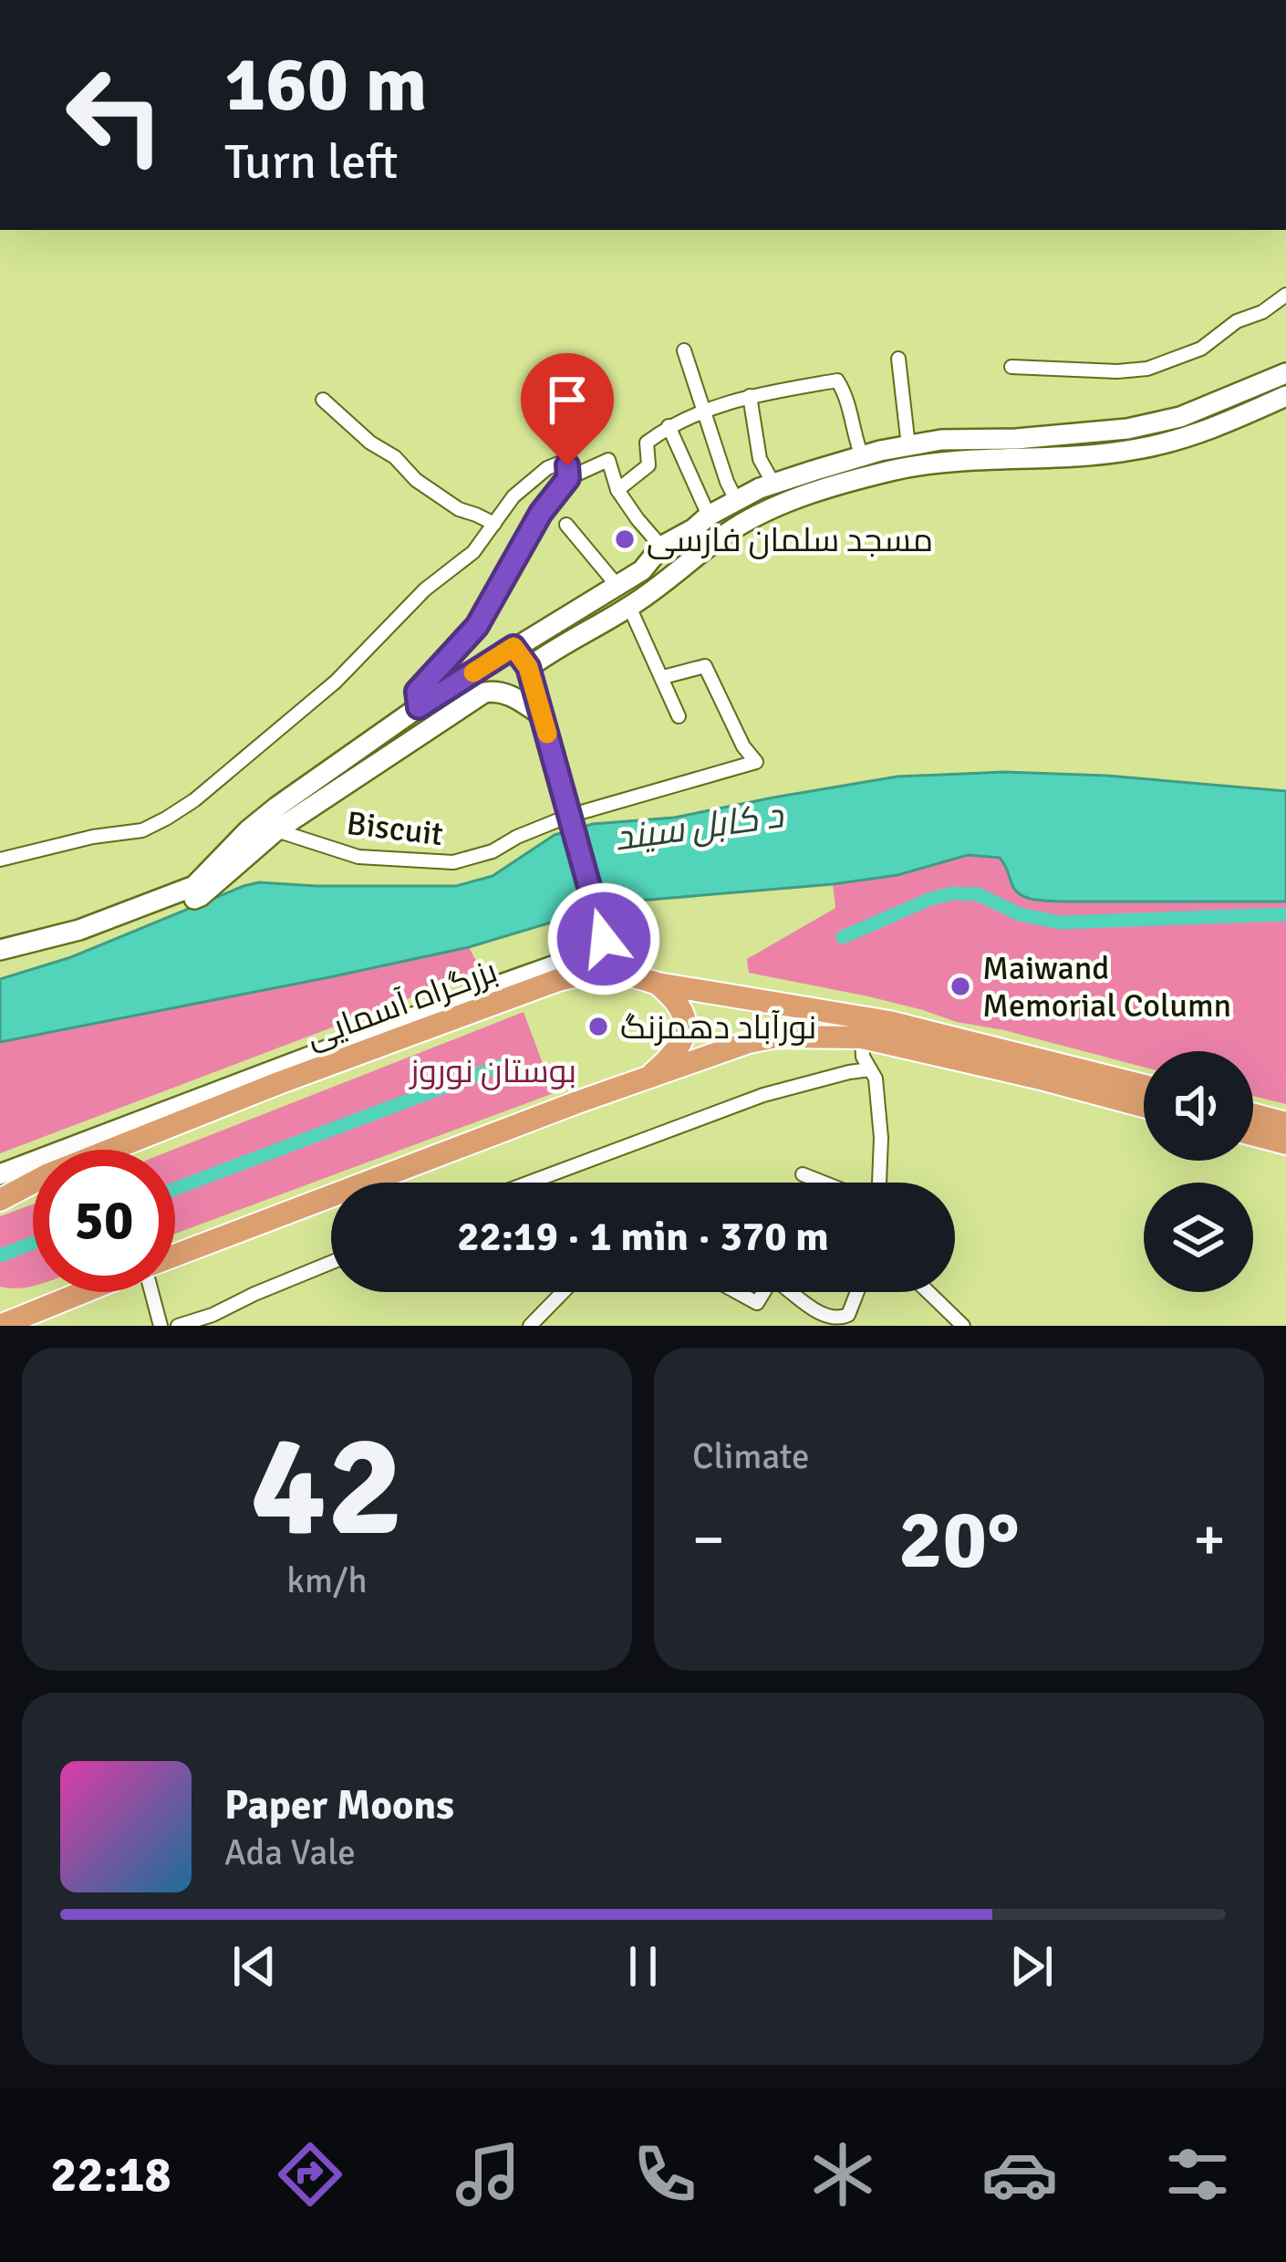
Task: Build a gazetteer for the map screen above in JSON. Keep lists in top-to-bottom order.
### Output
{
  "streets": {
    "highway": ["بزرگراه آسمایی"],
    "street": ["Biscuit"]
  },
  "water": ["د کابل سيند"],
  "parks": ["بوستان نوروز"],
  "places": ["مسجد سلمان فارسی", "Maiwand Memorial Column", "نورآباد دهمزنگ"],
  "page": {
    "turn": ["160 m", "Turn left"],
    "limit": "50",
    "trip": "22:19 · 1 min · 370 m",
    "tile": [
      ["42", "km/h"],
      "Climate"
    ],
    "heat": ["−", "20°", "+"],
    "song": ["Paper Moons", "Ada Vale"],
    "tabs": "22:18"
  }
}
